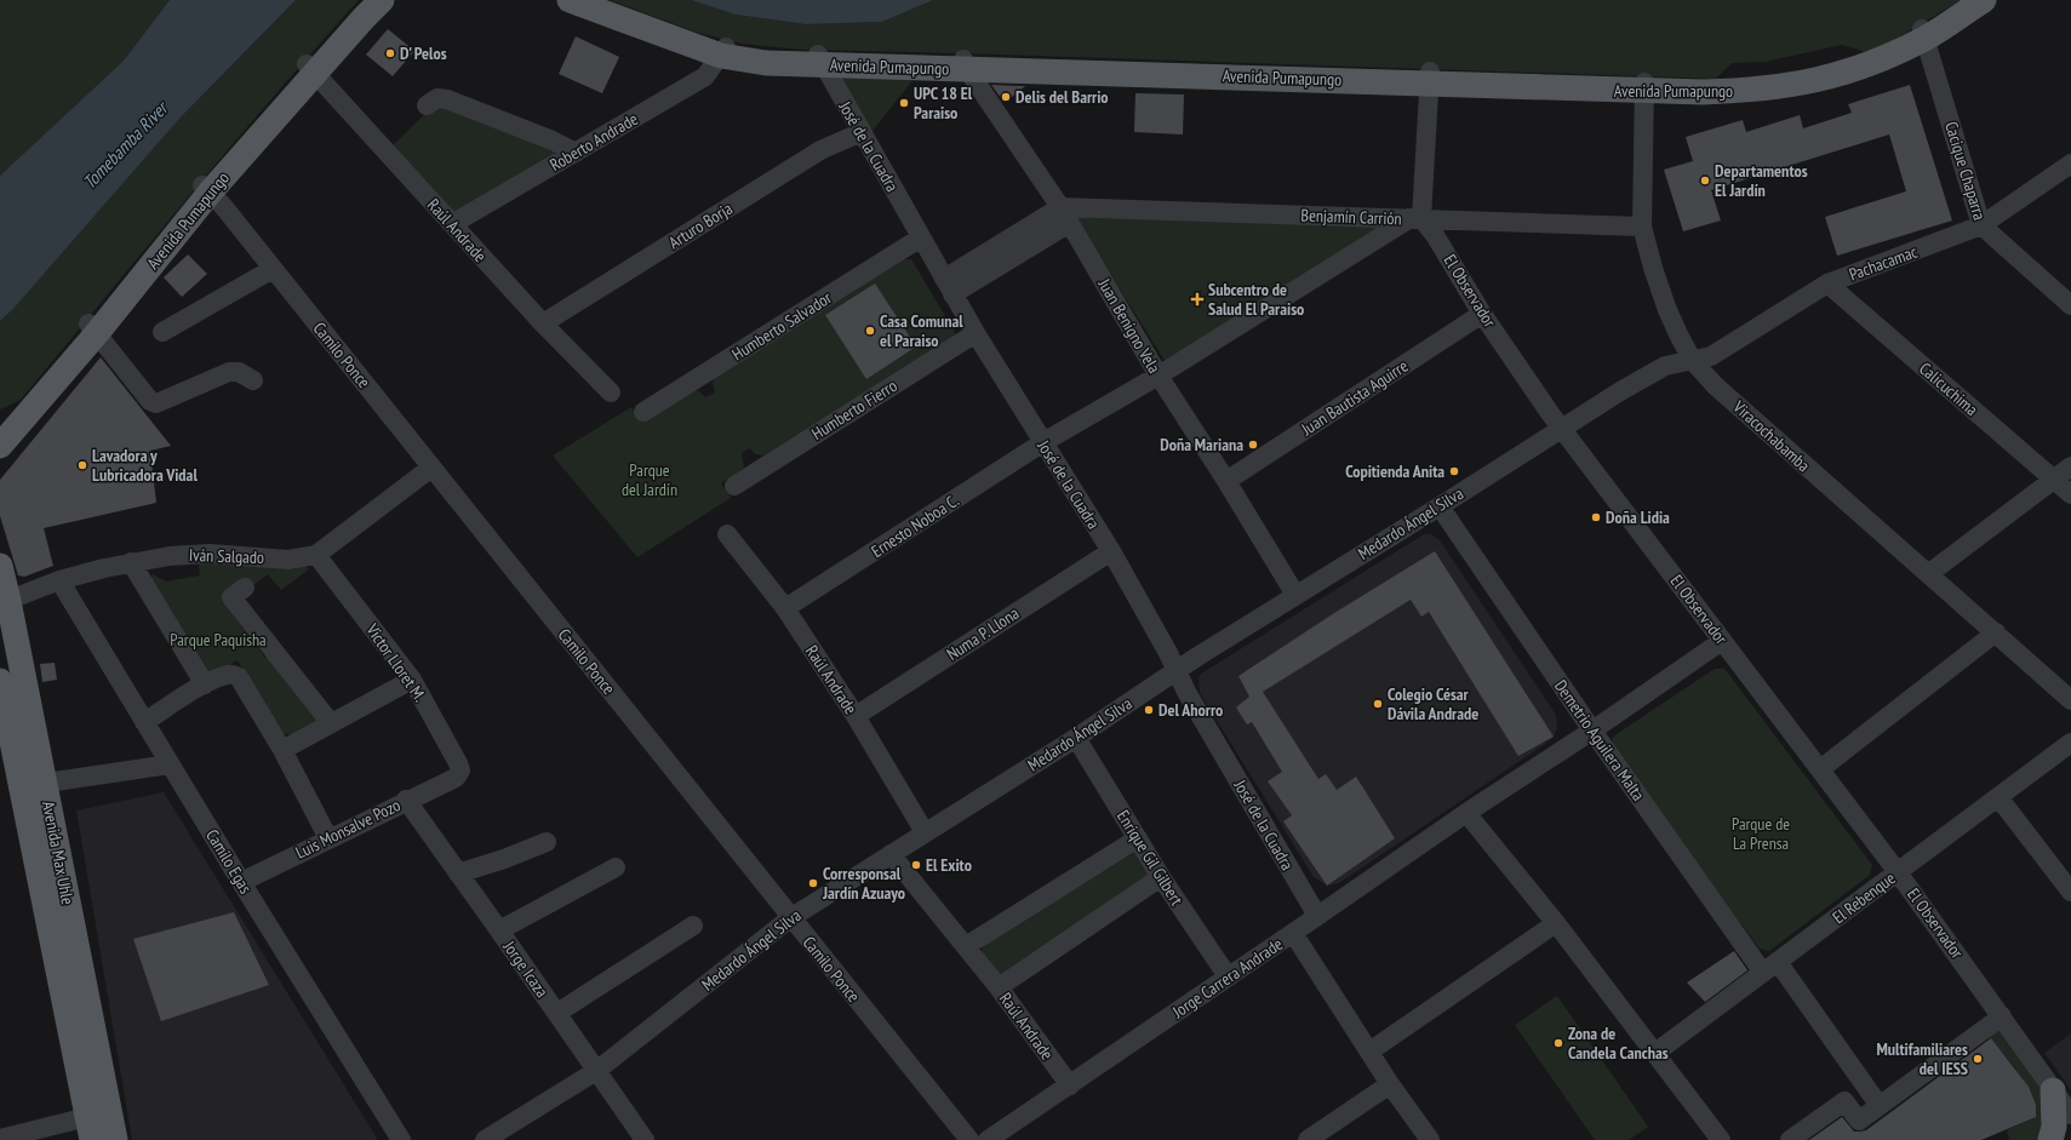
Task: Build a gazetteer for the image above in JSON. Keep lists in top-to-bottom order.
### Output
{
  "streets": {
    "main road": ["Avenida Pumapungo", "Avenida Max Uhle"],
    "street": [
      "Roberto Andrade",
      "José de la Cuadra",
      "Cacique Chaparra",
      "Benjamín Carrión",
      "Arturo Borja",
      "Raúl Andrade",
      "Pachacamac",
      "El Observador",
      "Humberto Salvador",
      "Juan Benigno Vela",
      "Camilo Ponce",
      "Calicuchima",
      "Juan Bautista Aguirre",
      "Humberto Fierro",
      "Viracochabamba",
      "Medardo Ángel Silva",
      "Ernesto Noboa C.",
      "Iván Salgado",
      "Numa P. Llona",
      "Victor Lloret M.",
      "Demetrio Aguilera Malta",
      "Luis Monsalve Pozo",
      "Enrique Gil Gilbert",
      "Camilo Egas",
      "El Rebenque",
      "Jorge Icaza",
      "Jorge Carrera Andrade"
    ]
  },
  "crossings": [
    ["Avenida Pumapungo", "Roberto Andrade"],
    ["Avenida Pumapungo", "José de la Cuadra"],
    ["Avenida Pumapungo", "Cacique Chaparra"],
    ["Avenida Pumapungo", "Raúl Andrade"],
    ["Avenida Pumapungo", "Juan Benigno Vela"],
    ["Avenida Pumapungo", "Camilo Ponce"],
    ["Avenida Pumapungo", "Viracochabamba"],
    ["Roberto Andrade", "Raúl Andrade"],
    ["José de la Cuadra", "Arturo Borja"],
    ["José de la Cuadra", "Humberto Salvador"],
    ["José de la Cuadra", "Humberto Fierro"],
    ["José de la Cuadra", "Medardo Ángel Silva"],
    ["José de la Cuadra", "Ernesto Noboa C."],
    ["José de la Cuadra", "Numa P. Llona"],
    ["José de la Cuadra", "Jorge Carrera Andrade"],
    ["Cacique Chaparra", "Pachacamac"],
    ["Benjamín Carrión", "El Observador"],
    ["Benjamín Carrión", "Juan Benigno Vela"],
    ["Benjamín Carrión", "Viracochabamba"],
    ["Benjamín Carrión", "Ernesto Noboa C."],
    ["Arturo Borja", "Raúl Andrade"],
    ["Raúl Andrade", "Medardo Ángel Silva"],
    ["Raúl Andrade", "Ernesto Noboa C."],
    ["Raúl Andrade", "Numa P. Llona"],
    ["Raúl Andrade", "Jorge Carrera Andrade"],
    ["Pachacamac", "Calicuchima"],
    ["Pachacamac", "Viracochabamba"],
    ["Pachacamac", "Medardo Ángel Silva"],
    ["El Observador", "Juan Bautista Aguirre"],
    ["El Observador", "Medardo Ángel Silva"],
    ["El Observador", "Ernesto Noboa C."],
    ["El Observador", "El Rebenque"],
    ["El Observador", "Jorge Carrera Andrade"],
    ["Juan Benigno Vela", "Juan Bautista Aguirre"],
    ["Juan Benigno Vela", "Medardo Ángel Silva"],
    ["Juan Benigno Vela", "Ernesto Noboa C."],
    ["Camilo Ponce", "Medardo Ángel Silva"],
    ["Camilo Ponce", "Iván Salgado"],
    ["Viracochabamba", "Medardo Ángel Silva"],
    ["Medardo Ángel Silva", "Demetrio Aguilera Malta"],
    ["Medardo Ángel Silva", "Enrique Gil Gilbert"],
    ["Medardo Ángel Silva", "Jorge Icaza"],
    ["Iván Salgado", "Victor Lloret M."],
    ["Iván Salgado", "Avenida Max Uhle"],
    ["Iván Salgado", "Camilo Egas"],
    ["Victor Lloret M.", "Luis Monsalve Pozo"],
    ["Demetrio Aguilera Malta", "El Rebenque"],
    ["Demetrio Aguilera Malta", "Jorge Carrera Andrade"],
    ["Luis Monsalve Pozo", "Camilo Egas"],
    ["Luis Monsalve Pozo", "Jorge Icaza"],
    ["Enrique Gil Gilbert", "Jorge Carrera Andrade"]
  ],
  "water": ["Tomebamba River"],
  "parks": ["Parque del Jardín", "Parque Paquisha", "Parque de La Prensa"],
  "places": {
    "other": [
      "D' Pelos",
      "Delis del Barrio",
      "UPC 18 El Paraiso",
      "Departamentos El Jardín",
      "Casa Comunal el Paraiso",
      "Doña Mariana",
      "Lavadora y Lubricadora Vidal",
      "Copitienda Anita",
      "Doña Lidia",
      "Colegio César Dávila Andrade",
      "Del Ahorro",
      "El Exito",
      "Corresponsal Jardín Azuayo",
      "Zona de Candela Canchas",
      "Multifamiliares del IESS"
    ],
    "health": ["Subcentro de Salud El Paraiso"]
  }
}
